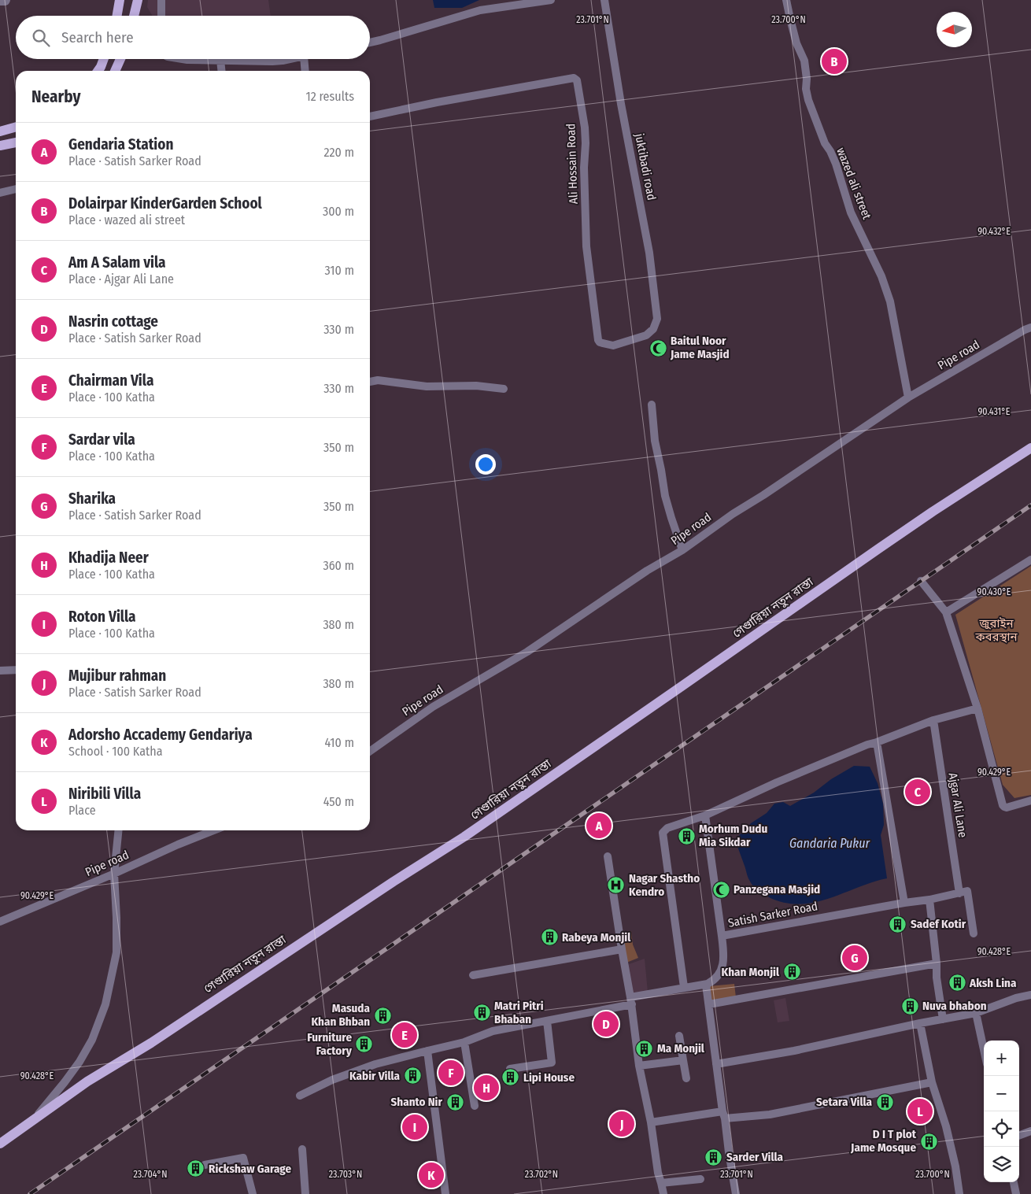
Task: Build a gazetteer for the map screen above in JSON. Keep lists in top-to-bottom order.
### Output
{
  "streets": {
    "main road": ["গেণ্ডারিয়া নতুন রাস্তা"],
    "street": [
      "Ali Hossain Road",
      "juktibadi road",
      "wazed ali street",
      "Pipe road",
      "Ajgar Ali Lane",
      "Satish Sarker Road"
    ]
  },
  "crossings": [
    ["Ali Hossain Road", "juktibadi road"],
    ["wazed ali street", "Pipe road"],
    ["Ajgar Ali Lane", "Satish Sarker Road"]
  ],
  "water": ["Gandaria Pukur"],
  "parks": ["জুরাইন কবরস্থান"],
  "places": {
    "mosque": ["Baitul Noor Jame Masjid", "Panzegana Masjid"],
    "building": [
      "Morhum Dudu Mia Sikdar",
      "Sadef Kotir",
      "Rabeya Monjil",
      "Khan Monjil",
      "Aksh Lina",
      "Nuva bhabon",
      "Matri Pitri Bhaban",
      "Masuda Khan Bhban",
      "Furniture Factory",
      "Ma Monjil",
      "Kabir Villa",
      "Lipi House",
      "Shanto Nir",
      "Setara Villa",
      "D I T plot Jame Mosque",
      "Sarder Villa",
      "Rickshaw Garage"
    ],
    "hospital": ["Nagar Shastho Kendro"]
  },
  "north": "left",
  "page": {
    "search": "Search here",
    "pins": [
      "B",
      "C",
      "A",
      "G",
      "D",
      "E",
      "F",
      "H",
      "L",
      "J",
      "I",
      "K"
    ],
    "heading": ["Nearby", "12 results"],
    "list": [
      {
        "mark": "A",
        "name": "Gendaria Station",
        "note": "Place · Satish Sarker Road",
        "value": "220 m"
      },
      {
        "mark": "B",
        "name": "Dolairpar KinderGarden School",
        "note": "Place · wazed ali street",
        "value": "300 m"
      },
      {
        "mark": "C",
        "name": "Am A Salam vila",
        "note": "Place · Ajgar Ali Lane",
        "value": "310 m"
      },
      {
        "mark": "D",
        "name": "Nasrin cottage",
        "note": "Place · Satish Sarker Road",
        "value": "330 m"
      },
      {
        "mark": "E",
        "name": "Chairman Vila",
        "note": "Place · 100 Katha",
        "value": "330 m"
      },
      {
        "mark": "F",
        "name": "Sardar vila",
        "note": "Place · 100 Katha",
        "value": "350 m"
      },
      {
        "mark": "G",
        "name": "Sharika",
        "note": "Place · Satish Sarker Road",
        "value": "350 m"
      },
      {
        "mark": "H",
        "name": "Khadija Neer",
        "note": "Place · 100 Katha",
        "value": "360 m"
      },
      {
        "mark": "I",
        "name": "Roton Villa",
        "note": "Place · 100 Katha",
        "value": "380 m"
      },
      {
        "mark": "J",
        "name": "Mujibur rahman",
        "note": "Place · Satish Sarker Road",
        "value": "380 m"
      },
      {
        "mark": "K",
        "name": "Adorsho Accademy Gendariya",
        "note": "School · 100 Katha",
        "value": "410 m"
      },
      {
        "mark": "L",
        "name": "Niribili Villa",
        "note": "Place",
        "value": "450 m"
      }
    ],
    "map_buttons": ["+", "−"]
  },
  "coordinates": [
    "23.701°N",
    "23.700°N",
    "90.432°E",
    "90.431°E",
    "90.430°E",
    "90.429°E",
    "90.428°E",
    "23.704°N",
    "23.703°N",
    "23.702°N"
  ]
}
